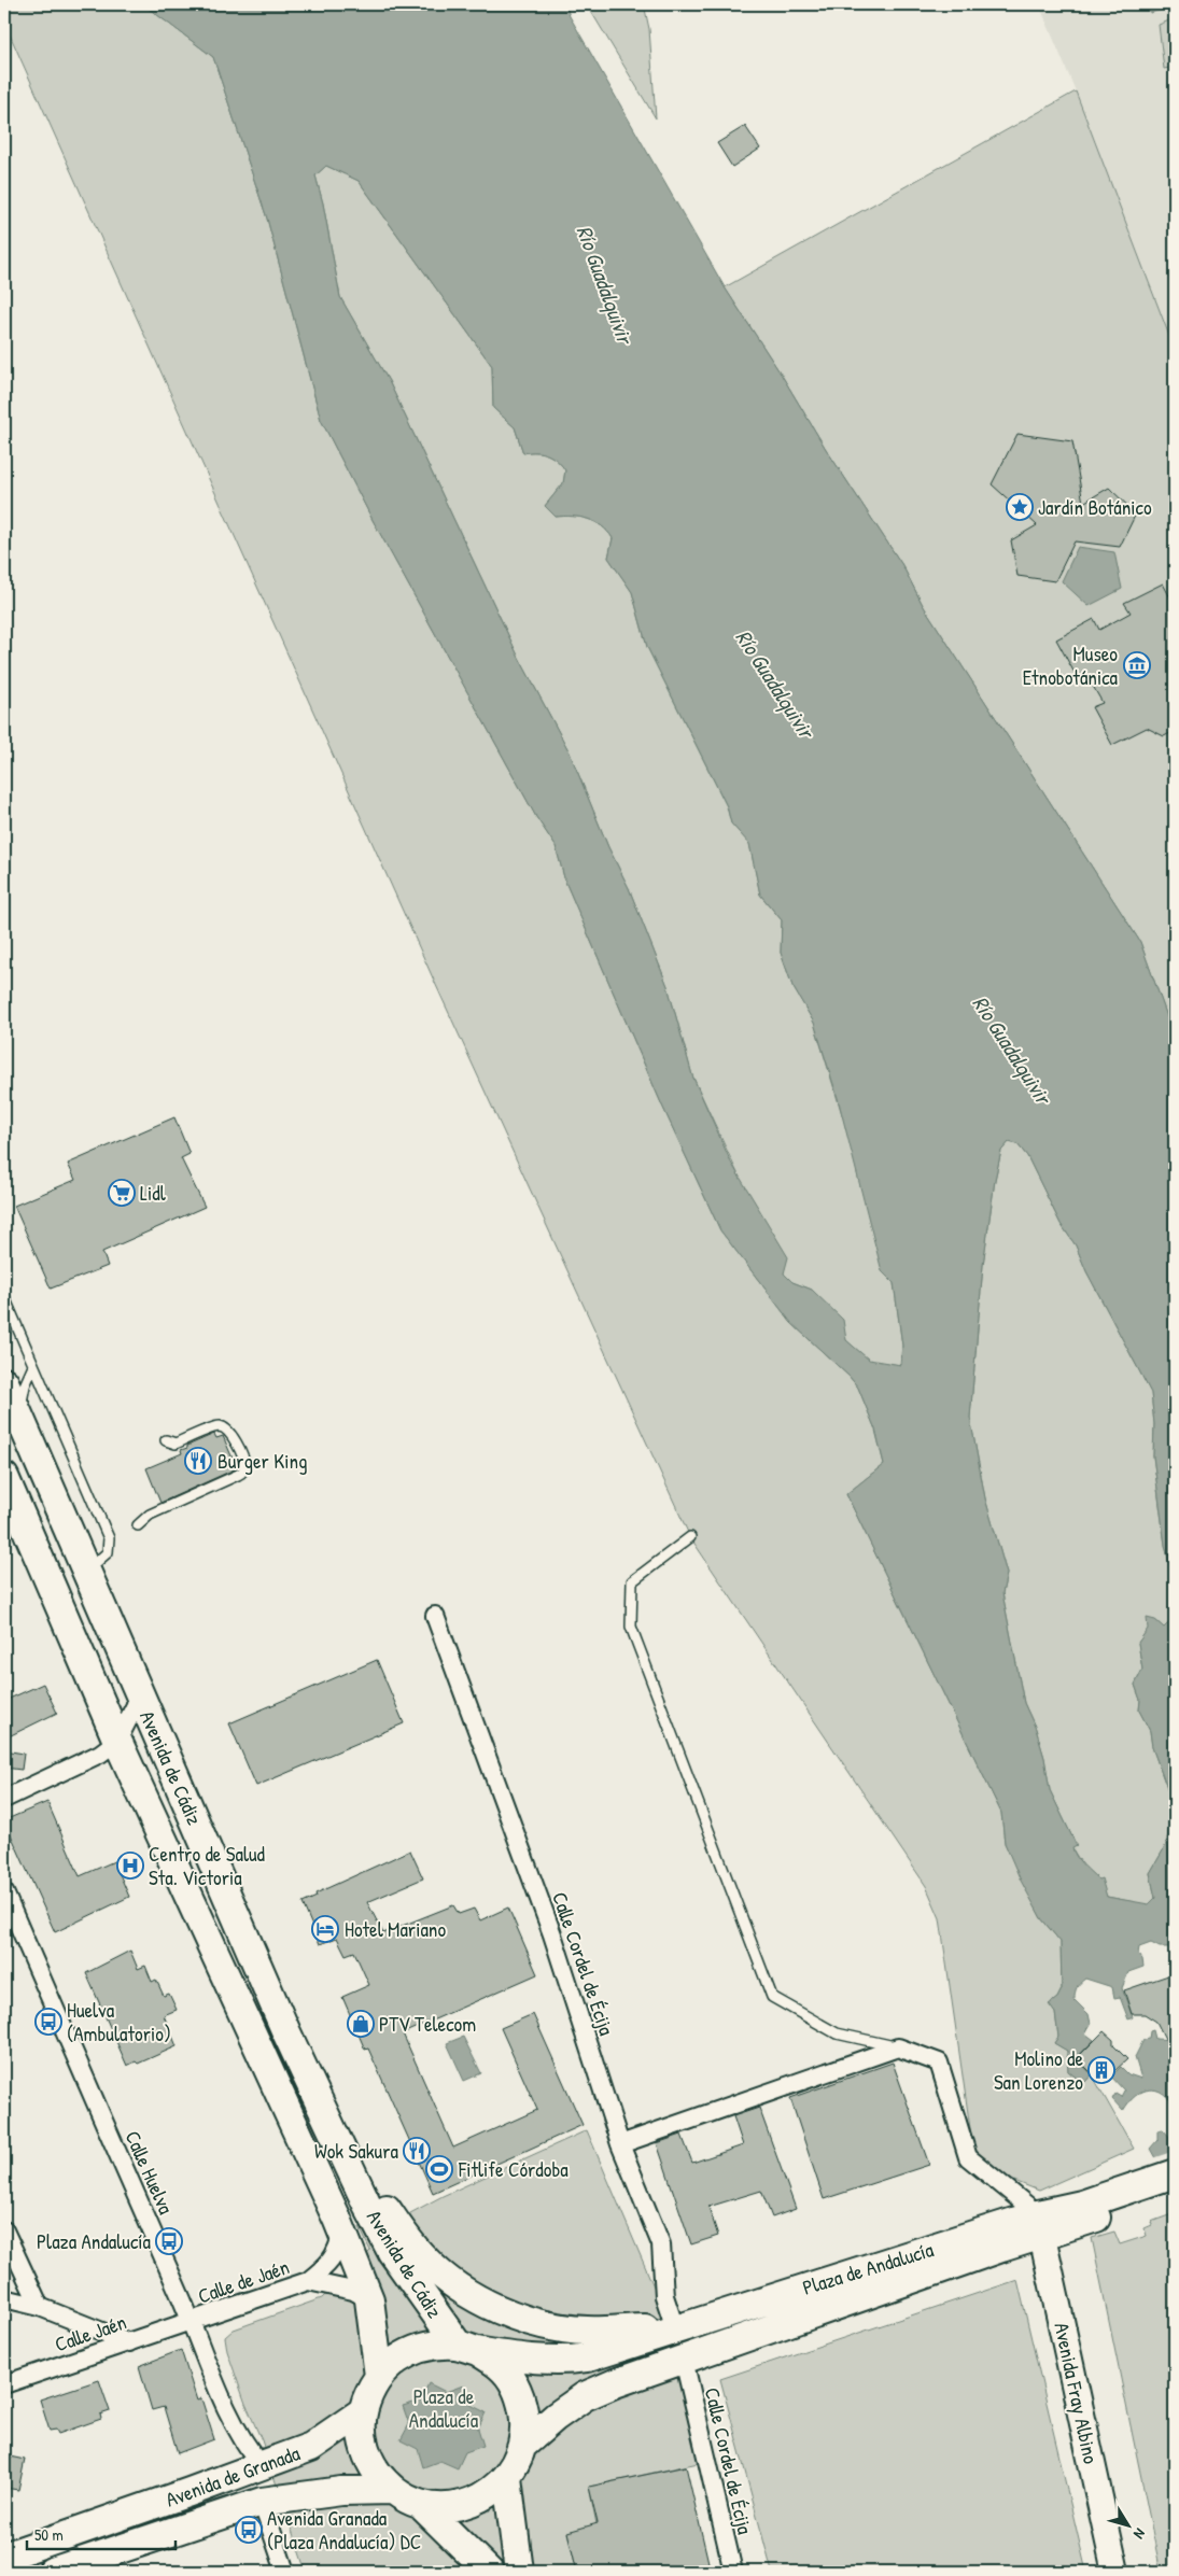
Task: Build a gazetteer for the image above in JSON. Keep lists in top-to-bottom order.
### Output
{
  "streets": {
    "main road": [
      "Avenida de Cádiz",
      "Plaza de Andalucía",
      "Avenida Fray Albino",
      "Avenida de Granada"
    ],
    "street": [
      "Calle Cordel de Écija",
      "Calle Huelva",
      "Calle de Jaén",
      "Calle Jaén"
    ]
  },
  "crossings": [
    ["Avenida de Cádiz", "Calle Huelva"],
    ["Avenida de Cádiz", "Plaza de Andalucía"],
    ["Avenida de Cádiz", "Calle de Jaén"],
    ["Avenida de Cádiz", "Calle Jaén"],
    ["Avenida de Cádiz", "Avenida de Granada"],
    ["Calle Cordel de Écija", "Plaza de Andalucía"],
    ["Calle Huelva", "Plaza de Andalucía"],
    ["Calle Huelva", "Calle de Jaén"],
    ["Calle Huelva", "Calle Jaén"],
    ["Calle Huelva", "Avenida de Granada"],
    ["Plaza de Andalucía", "Calle de Jaén"],
    ["Plaza de Andalucía", "Calle Jaén"],
    ["Plaza de Andalucía", "Avenida Fray Albino"],
    ["Plaza de Andalucía", "Avenida de Granada"],
    ["Calle de Jaén", "Calle Jaén"],
    ["Calle de Jaén", "Avenida de Granada"],
    ["Calle Jaén", "Avenida de Granada"]
  ],
  "water": ["Río Guadalquivir"],
  "parks": ["Plaza de Andalucía"],
  "places": {
    "place": ["Jardín Botánico"],
    "museum": ["Museo Etnobotánica"],
    "supermarket": ["Lidl"],
    "restaurant": ["Burger King", "Wok Sakura"],
    "hospital": ["Centro de Salud Sta. Victoria"],
    "hotel": ["Hotel Mariano"],
    "bus stop": ["Huelva (Ambulatorio)", "Plaza Andalucía", "Avenida Granada (Plaza Andalucía) DC"],
    "shop": ["PTV Telecom"],
    "building": ["Molino de San Lorenzo"],
    "sports": ["Fitlife Córdoba"]
  },
  "scale_bar": "50 m",
  "north": "bottom right"
}
